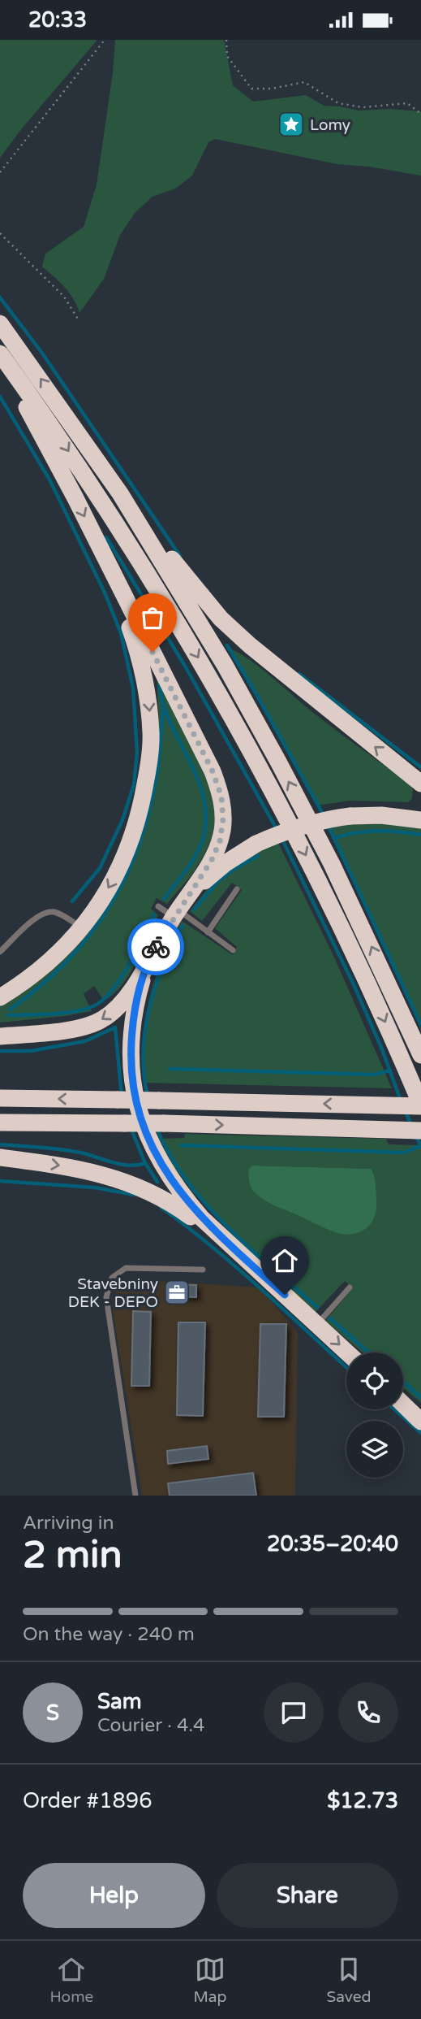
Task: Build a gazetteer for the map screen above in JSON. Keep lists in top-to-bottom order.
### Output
{
  "places": {
    "place": ["Lomy"],
    "office": ["Stavebniny DEK - DEPO"]
  },
  "page": {
    "status": "20:33",
    "heading": ["2 min", "Arriving in", "20:35–20:40"],
    "panel": [
      "Sam",
      "Courier · 4.4",
      "Order #1896",
      "$12.73"
    ],
    "bar": "On the way · 240 m",
    "round": "S",
    "buttons": ["Help", "Share"],
    "tabs": ["Home", "Map", "Saved"]
  }
}
